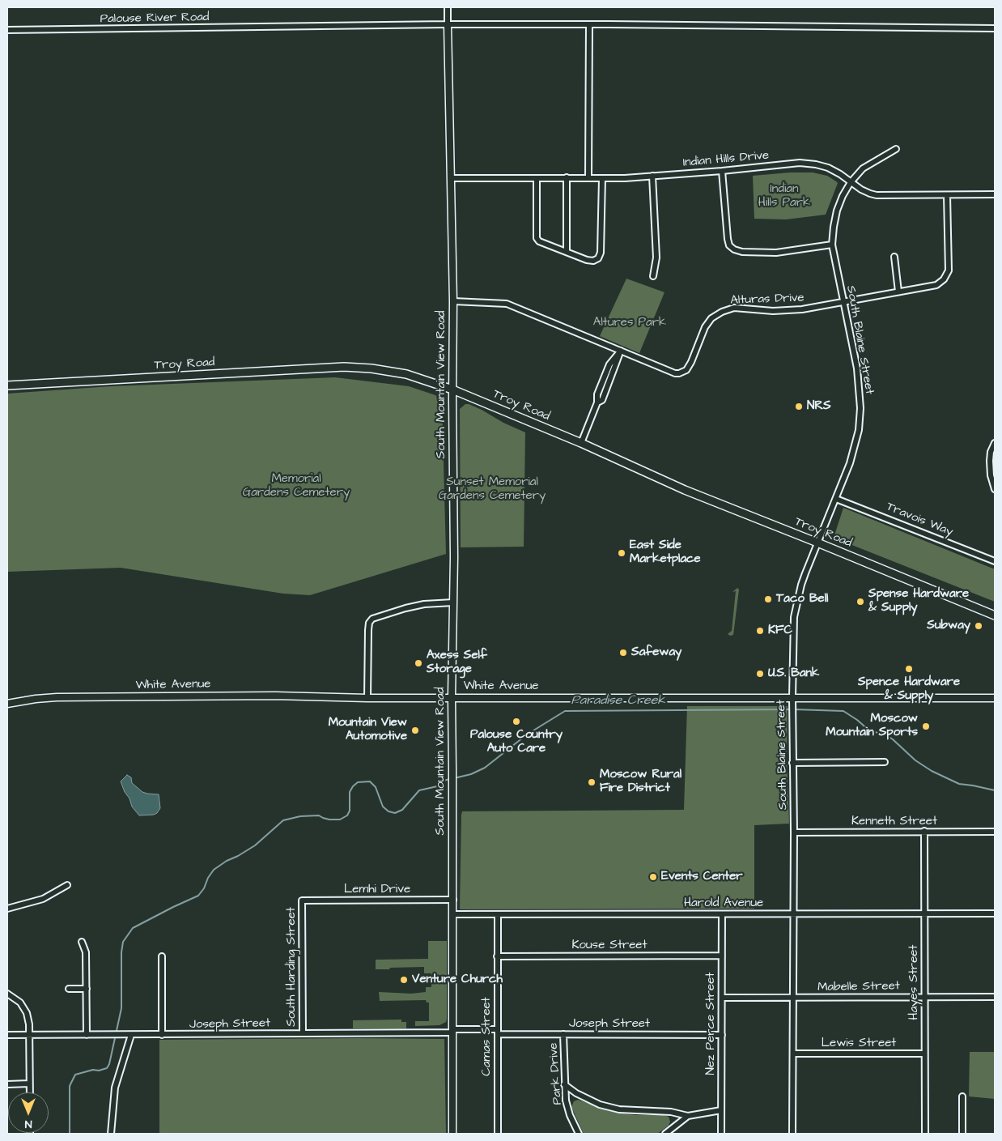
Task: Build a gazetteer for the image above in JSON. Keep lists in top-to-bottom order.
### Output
{
  "streets": {
    "main road": ["Troy Road"],
    "street": [
      "Palouse River Road",
      "Indian Hills Drive",
      "Alturas Drive",
      "South Blaine Street",
      "South Mountain View Road",
      "Travois Way",
      "White Avenue",
      "Kenneth Street",
      "Lemhi Drive",
      "Harold Avenue",
      "Kouse Street",
      "South Harding Street",
      "Hayes Street",
      "Mabelle Street",
      "Nez Perce Street",
      "Joseph Street",
      "Camas Street",
      "Lewis Street",
      "Park Drive"
    ]
  },
  "crossings": [
    ["Palouse River Road", "South Mountain View Road"],
    ["Indian Hills Drive", "Alturas Drive"],
    ["Indian Hills Drive", "South Blaine Street"],
    ["Indian Hills Drive", "South Mountain View Road"],
    ["Alturas Drive", "South Blaine Street"],
    ["Alturas Drive", "South Mountain View Road"],
    ["South Blaine Street", "Troy Road"],
    ["South Blaine Street", "Travois Way"],
    ["South Blaine Street", "White Avenue"],
    ["South Blaine Street", "Kenneth Street"],
    ["South Blaine Street", "Harold Avenue"],
    ["South Blaine Street", "Mabelle Street"],
    ["South Blaine Street", "Lewis Street"],
    ["Troy Road", "South Mountain View Road"],
    ["South Mountain View Road", "White Avenue"],
    ["South Mountain View Road", "Lemhi Drive"],
    ["South Mountain View Road", "Harold Avenue"],
    ["South Mountain View Road", "Joseph Street"],
    ["Kenneth Street", "Hayes Street"],
    ["Lemhi Drive", "South Harding Street"],
    ["Harold Avenue", "Hayes Street"],
    ["Harold Avenue", "Nez Perce Street"],
    ["Harold Avenue", "Camas Street"],
    ["Kouse Street", "Nez Perce Street"],
    ["Kouse Street", "Camas Street"],
    ["South Harding Street", "Joseph Street"],
    ["Hayes Street", "Mabelle Street"],
    ["Hayes Street", "Lewis Street"],
    ["Mabelle Street", "Nez Perce Street"],
    ["Nez Perce Street", "Joseph Street"],
    ["Joseph Street", "Camas Street"],
    ["Joseph Street", "Park Drive"]
  ],
  "water": ["Paradise Creek"],
  "parks": [
    "Indian Hills Park",
    "Altures Park",
    "Memorial Gardens Cemetery",
    "Sunset Memorial Gardens Cemetery"
  ],
  "places": [
    "NRS",
    "East Side Marketplace",
    "Taco Bell",
    "Spense Hardware & Supply",
    "Subway",
    "KFC",
    "Safeway",
    "Axess Self Storage",
    "Spence Hardware & Supply",
    "U.S. Bank",
    "Palouse Country Auto Care",
    "Moscow Mountain Sports",
    "Mountain View Automotive",
    "Moscow Rural Fire District",
    "Events Center",
    "Venture Church"
  ],
  "north": "bottom"
}
